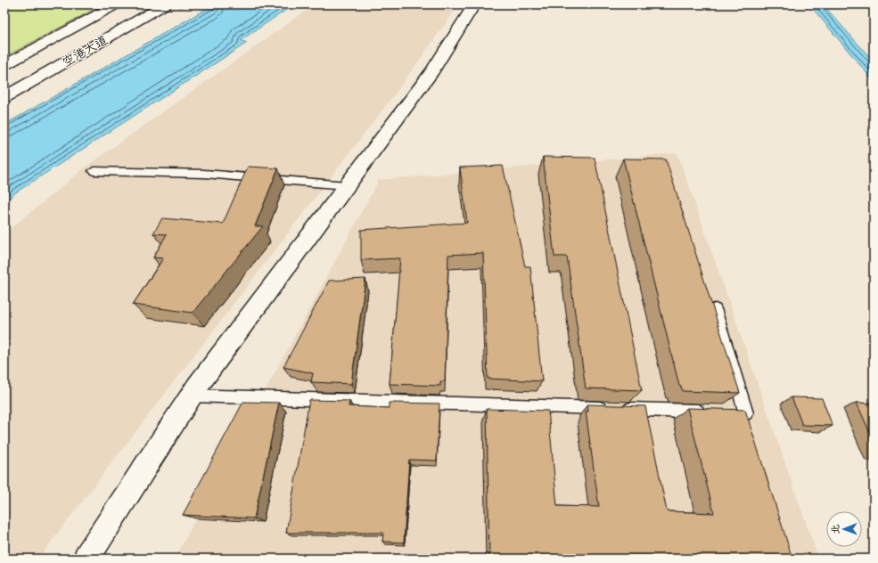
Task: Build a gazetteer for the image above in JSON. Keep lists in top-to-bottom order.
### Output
{
  "streets": {
    "main road": ["空港大道"]
  },
  "north": "left"
}
